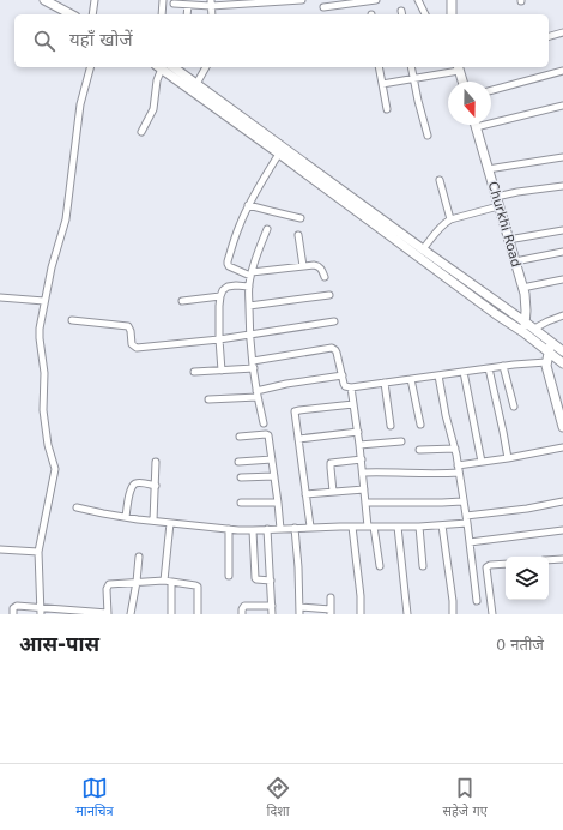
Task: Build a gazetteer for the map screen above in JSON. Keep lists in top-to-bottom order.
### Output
{
  "streets": {
    "street": ["Churkhi Road"]
  },
  "north": "bottom",
  "page": {
    "search": "यहाँ खोजें",
    "heading": ["आस-पास", "0 नतीजे"],
    "nav": ["मानचित्र", "दिशा", "सहेजे गए"]
  }
}
